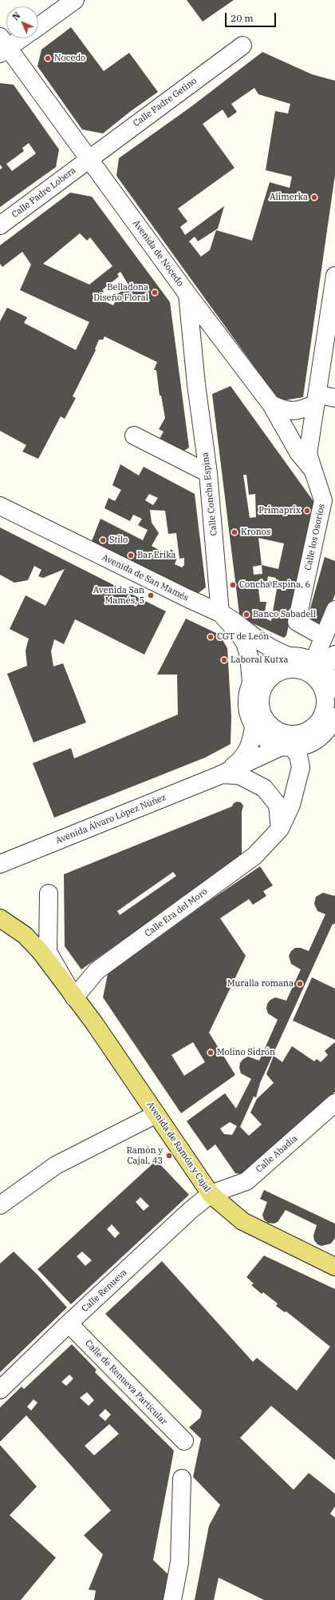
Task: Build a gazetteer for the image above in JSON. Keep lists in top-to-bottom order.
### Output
{
  "streets": {
    "main road": ["Avenida de Ramón y Cajal"],
    "street": [
      "Calle Padre Getino",
      "Calle Padre Lobera",
      "Avenida de Nocedo",
      "Calle Concha Espina",
      "Calle los Osorios",
      "Avenida de San Mamés",
      "Avenida Álvaro López Núñez",
      "Calle Era del Moro",
      "Calle Abadía",
      "Calle Renueva",
      "Calle de Renueva Particular"
    ]
  },
  "crossings": [
    ["Calle Padre Getino", "Calle Padre Lobera"],
    ["Calle Padre Getino", "Avenida de Nocedo"],
    ["Calle Padre Lobera", "Avenida de Nocedo"],
    ["Avenida de Nocedo", "Calle Concha Espina"],
    ["Avenida de Nocedo", "Calle los Osorios"],
    ["Calle Concha Espina", "Avenida de San Mamés"],
    ["Avenida Álvaro López Núñez", "Calle Era del Moro"],
    ["Calle Era del Moro", "Avenida de Ramón y Cajal"],
    ["Avenida de Ramón y Cajal", "Calle Abadía"],
    ["Avenida de Ramón y Cajal", "Calle Renueva"],
    ["Calle Abadía", "Calle Renueva"],
    ["Calle Renueva", "Calle de Renueva Particular"]
  ],
  "places": [
    "Nocedo",
    "Alimerka",
    "Belladona Diseño Floral",
    "Primaprix",
    "Kronos",
    "Stilo",
    "Bar Erika",
    "Concha Espina, 6",
    "Avenida San Mamés, 5",
    "Banco Sabadell",
    "CGT de León",
    "Laboral Kutxa",
    "Muralla romana",
    "Molino Sidrón",
    "Ramón y Cajal, 43"
  ],
  "scale_bar": "20 m",
  "north": "top left"
}
